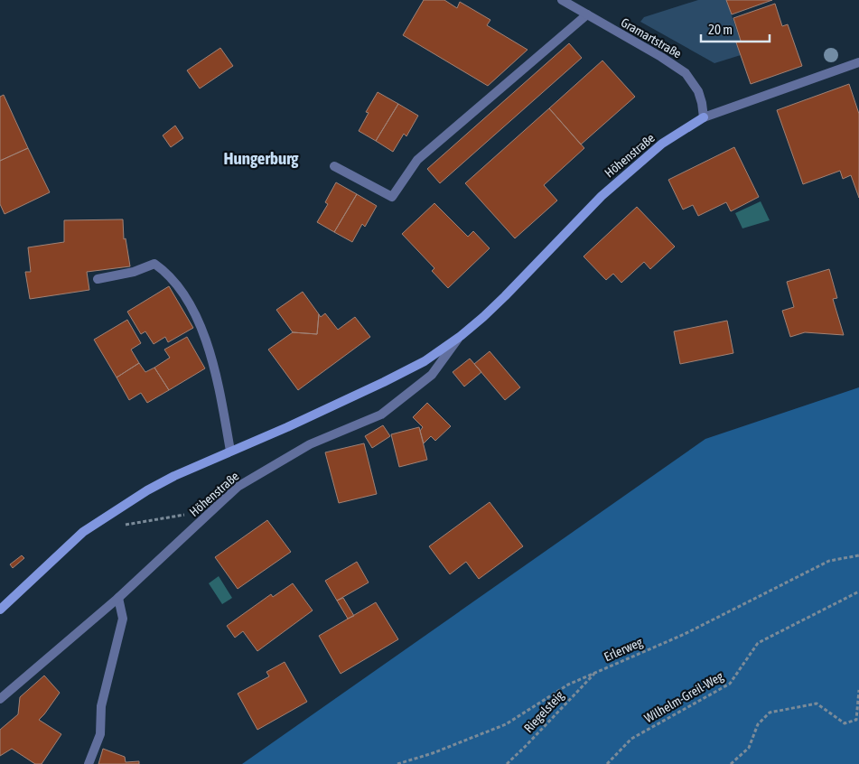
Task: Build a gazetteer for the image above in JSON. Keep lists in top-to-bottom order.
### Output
{
  "streets": {
    "street": ["Gramartstraße", "Höhenstraße"],
    "path": ["Erlerweg", "Wilhelm-Greil-Weg", "Riegelsteig"]
  },
  "crossings": [
    ["Gramartstraße", "Höhenstraße"],
    ["Erlerweg", "Riegelsteig"]
  ],
  "districts": ["Hungerburg"],
  "scale_bar": "20 m"
}
